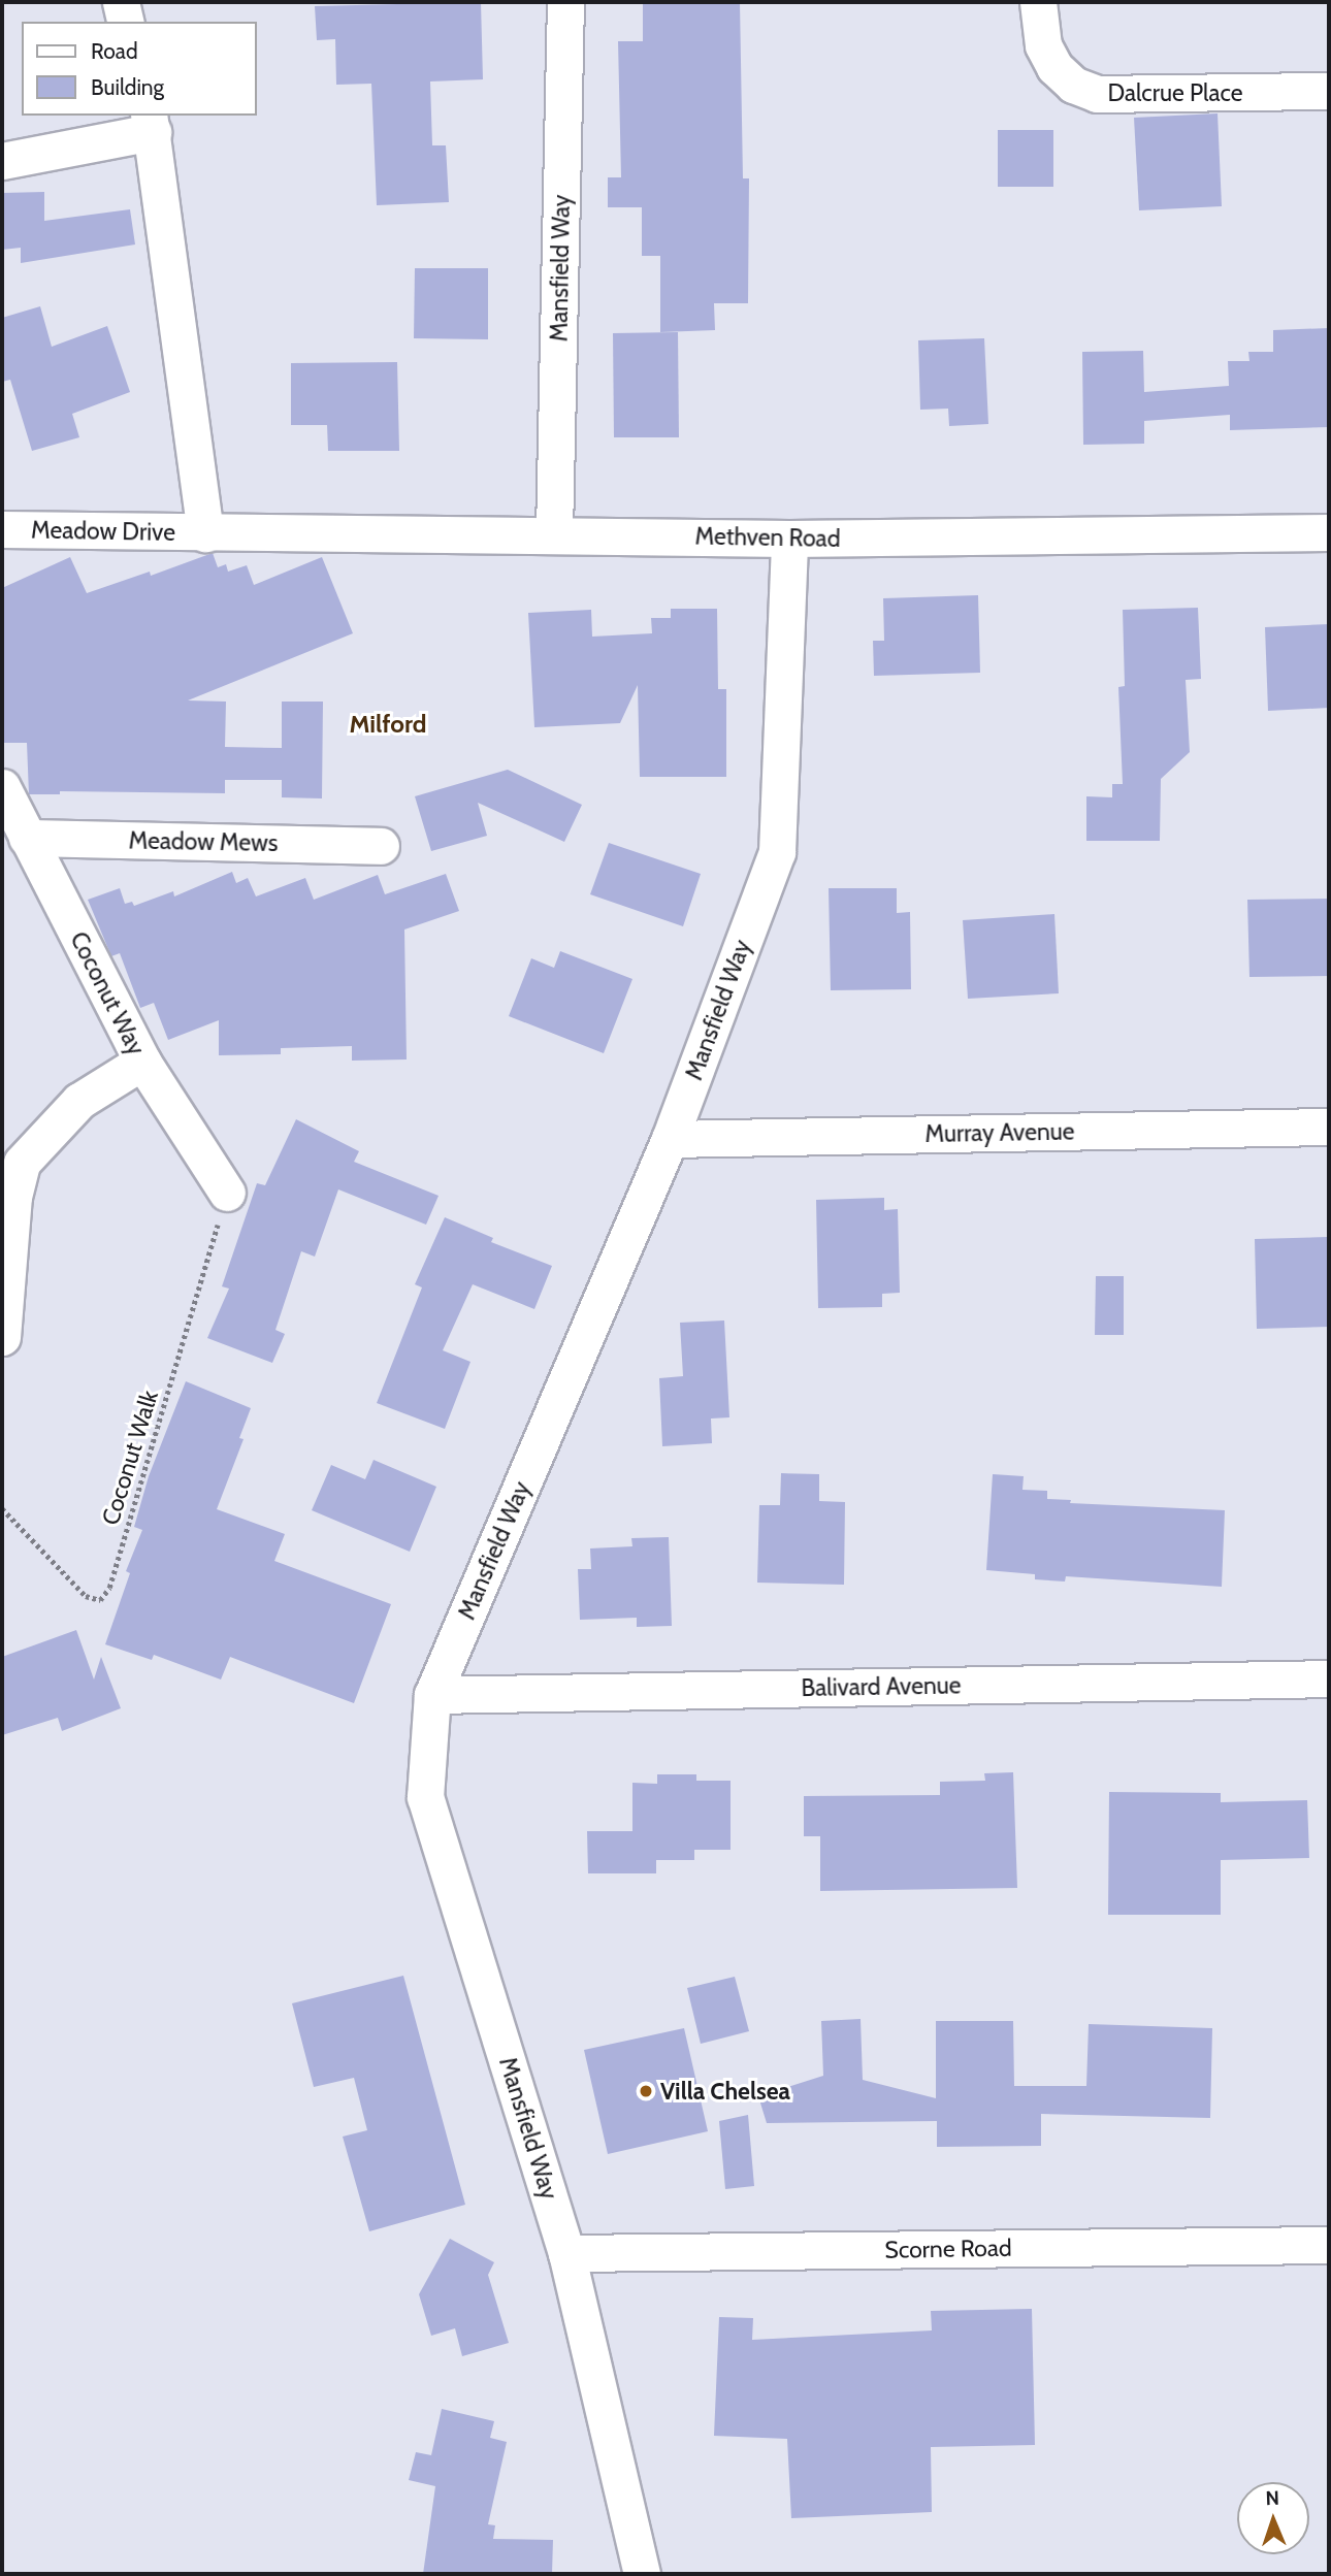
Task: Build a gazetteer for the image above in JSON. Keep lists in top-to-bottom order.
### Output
{
  "streets": {
    "street": [
      "Dalcrue Place",
      "Mansfield Way",
      "Meadow Drive",
      "Methven Road",
      "Meadow Mews",
      "Coconut Way",
      "Murray Avenue",
      "Balivard Avenue",
      "Scorne Road"
    ],
    "path": ["Coconut Walk"]
  },
  "crossings": [
    ["Mansfield Way", "Methven Road"],
    ["Mansfield Way", "Murray Avenue"],
    ["Mansfield Way", "Balivard Avenue"],
    ["Mansfield Way", "Scorne Road"],
    ["Meadow Drive", "Methven Road"],
    ["Meadow Mews", "Coconut Way"],
    ["Coconut Way", "Coconut Walk"]
  ],
  "districts": ["Milford"],
  "places": ["Villa Chelsea"],
  "legend": ["Road", "Building"],
  "north": "top"
}
